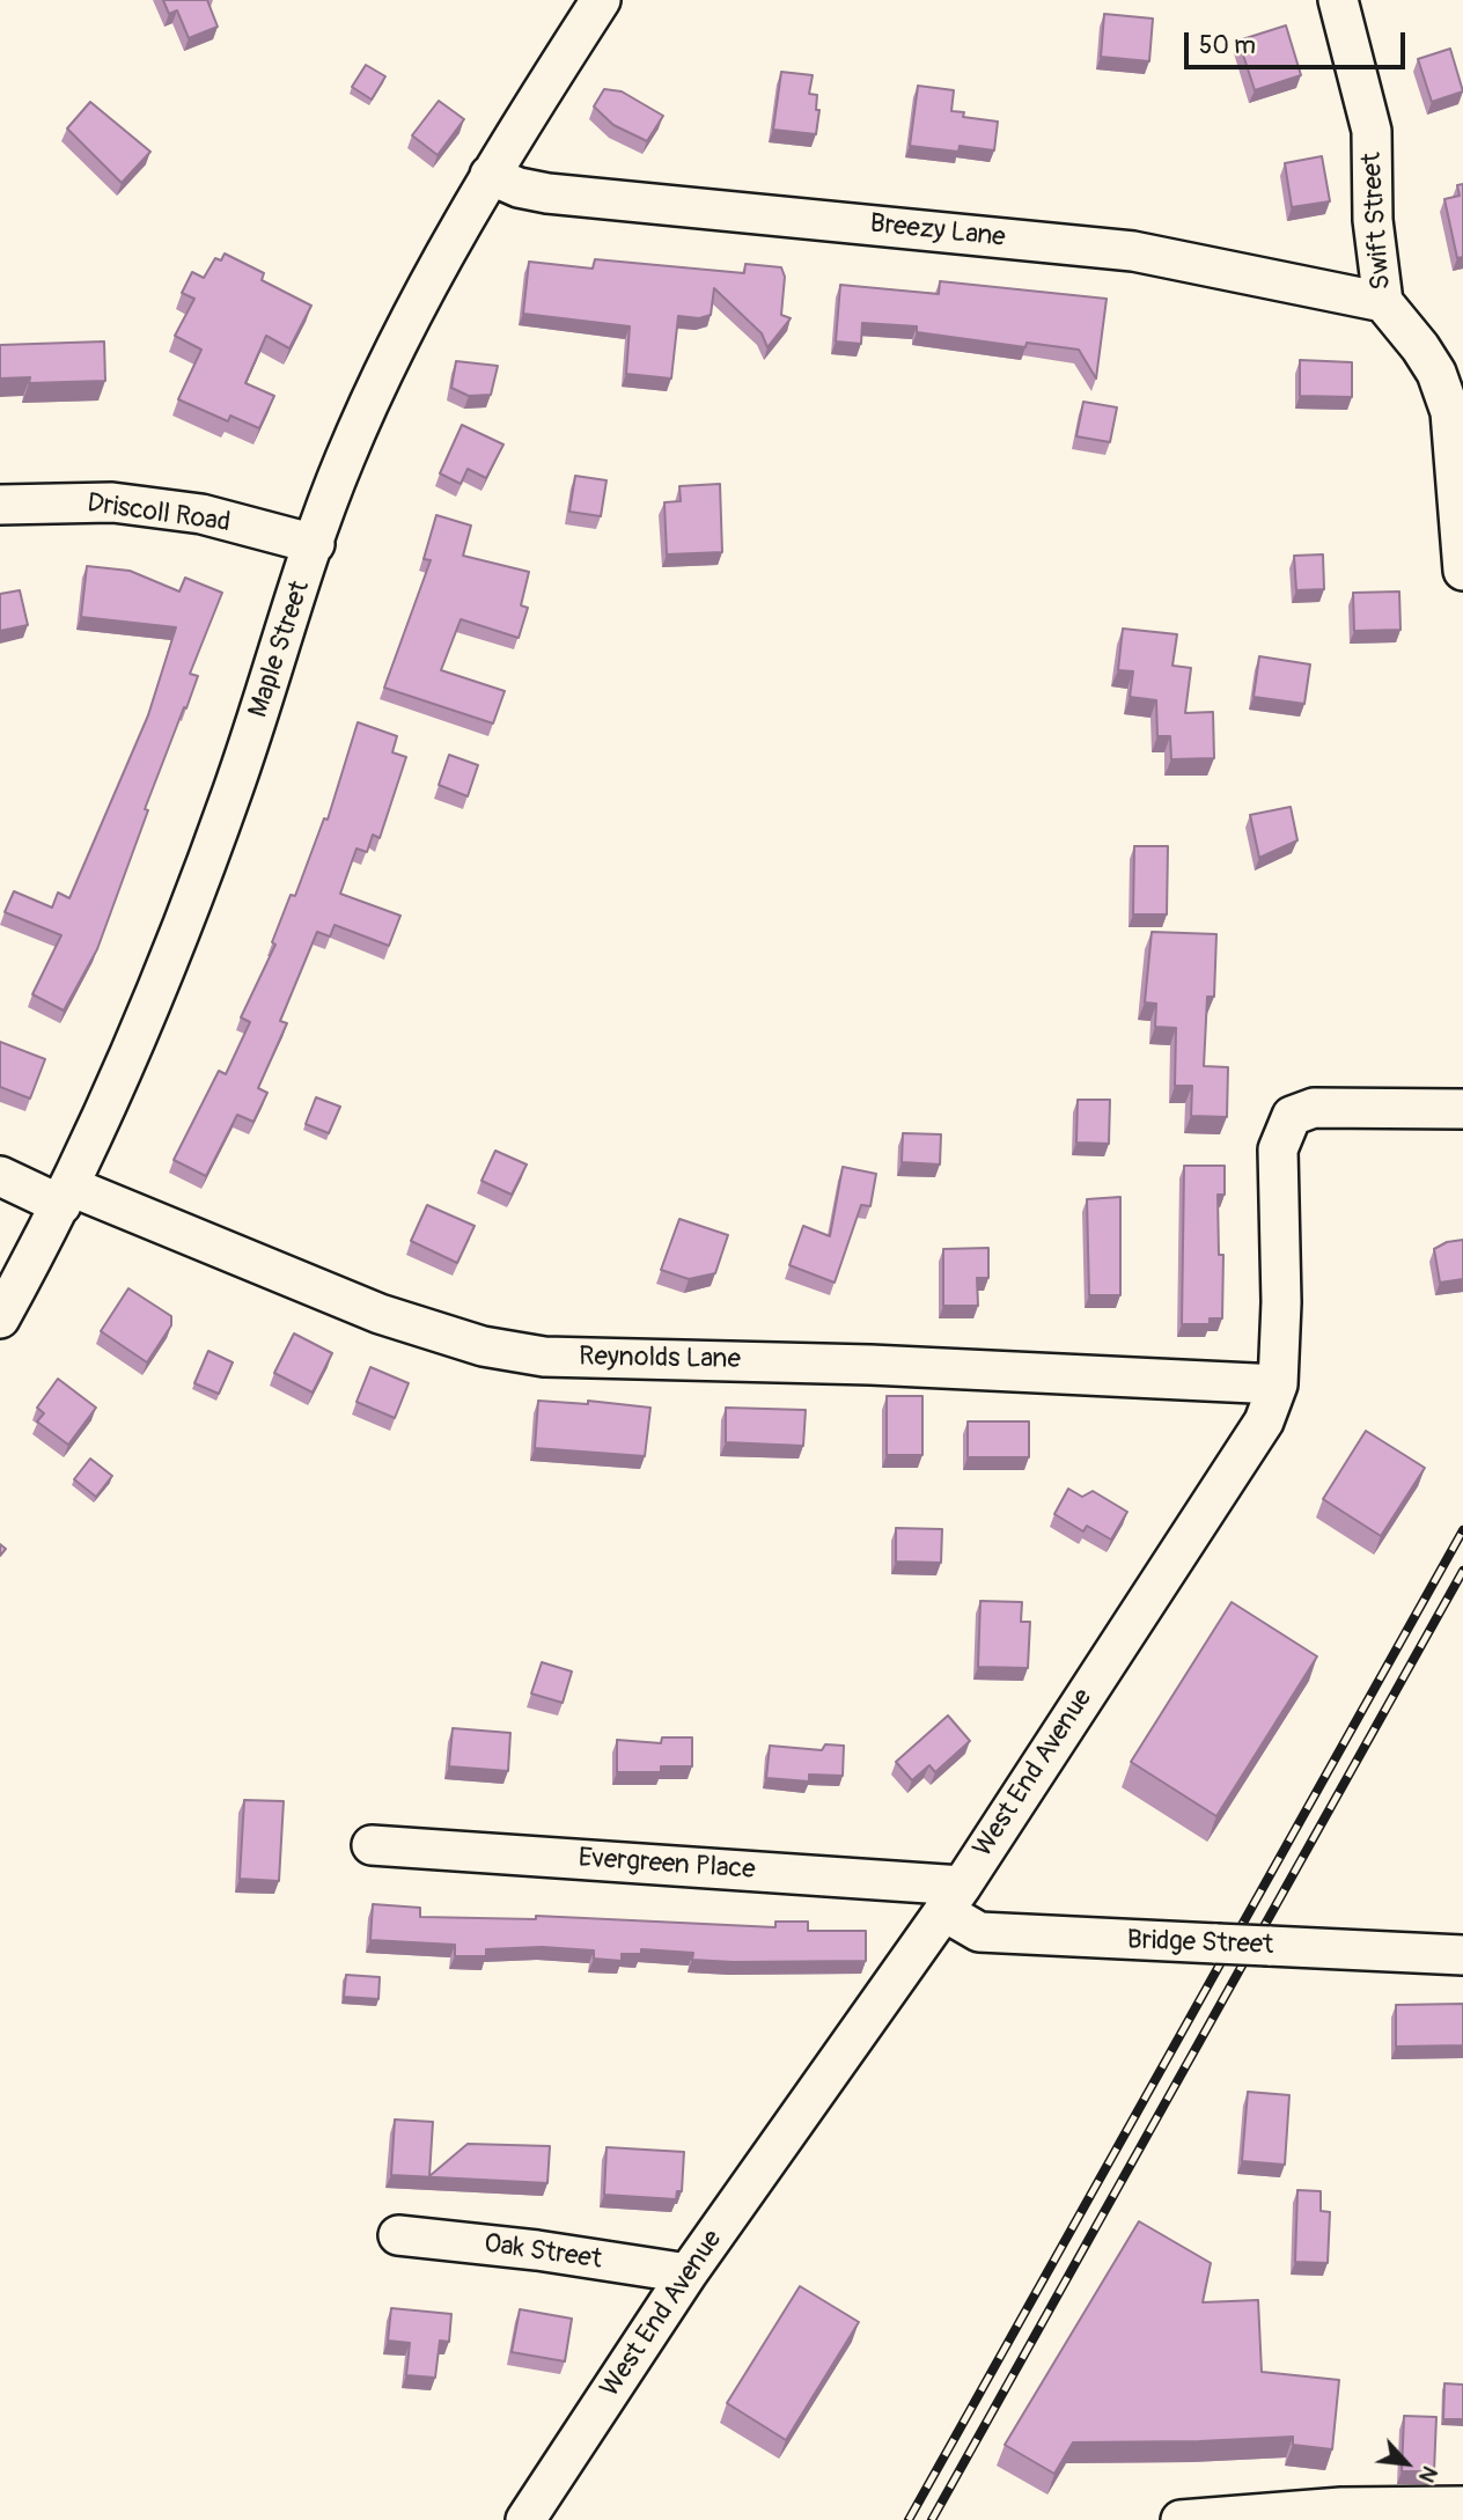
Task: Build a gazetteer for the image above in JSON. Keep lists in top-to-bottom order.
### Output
{
  "streets": {
    "street": [
      "Swift Street",
      "Breezy Lane",
      "Driscoll Road",
      "Maple Street",
      "Reynolds Lane",
      "West End Avenue",
      "Evergreen Place",
      "Bridge Street",
      "Oak Street"
    ]
  },
  "crossings": [
    ["Swift Street", "Breezy Lane"],
    ["Breezy Lane", "Maple Street"],
    ["Driscoll Road", "Maple Street"],
    ["Maple Street", "Reynolds Lane"],
    ["Reynolds Lane", "West End Avenue"],
    ["West End Avenue", "Evergreen Place"],
    ["West End Avenue", "Bridge Street"],
    ["West End Avenue", "Oak Street"],
    ["Evergreen Place", "Bridge Street"]
  ],
  "scale_bar": "50 m",
  "north": "bottom right"
}
